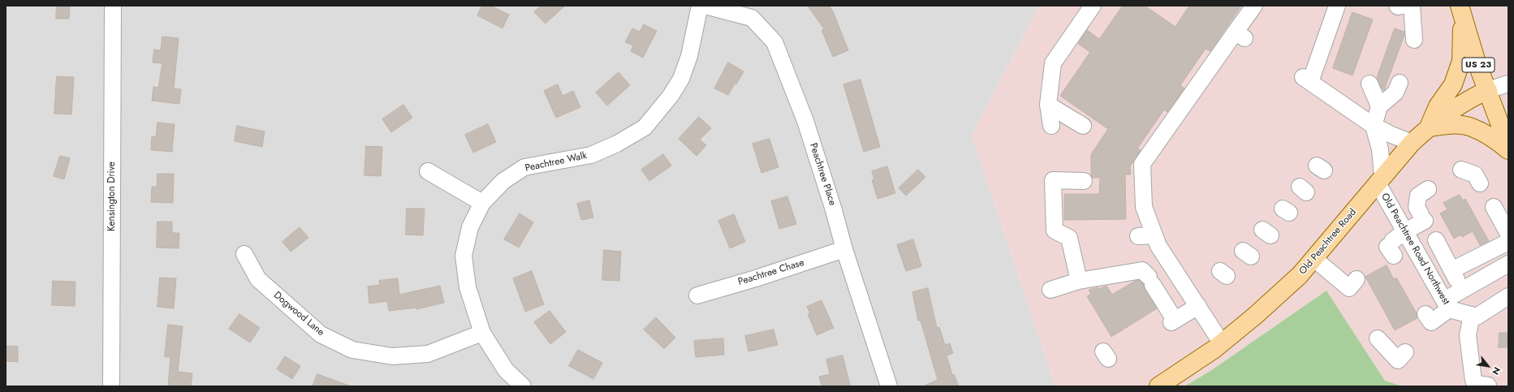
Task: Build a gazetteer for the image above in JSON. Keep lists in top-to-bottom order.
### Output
{
  "streets": {
    "main road": ["US 23", "Old Peachtree Road"],
    "street": [
      "Peachtree Walk",
      "Peachtree Place",
      "Kensington Drive",
      "Old Peachtree Road Northwest",
      "Peachtree Chase",
      "Dogwood Lane"
    ]
  },
  "crossings": [
    ["US 23", "Old Peachtree Road"],
    ["Peachtree Walk", "Dogwood Lane"],
    ["Peachtree Place", "Peachtree Chase"],
    ["Old Peachtree Road", "Old Peachtree Road Northwest"]
  ],
  "north": "bottom right"
}
